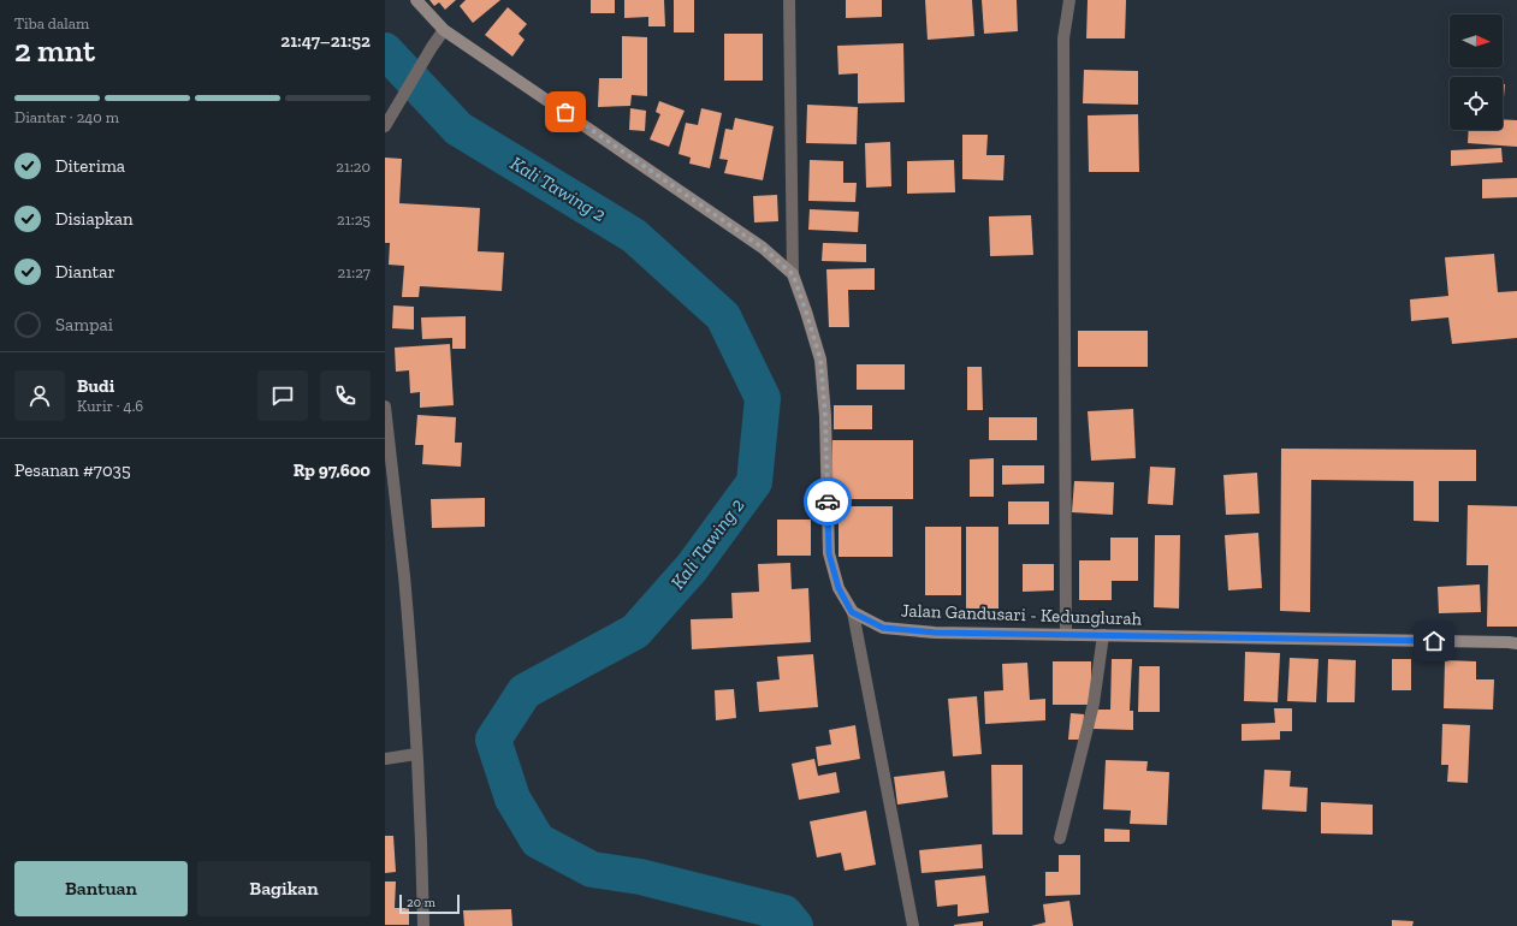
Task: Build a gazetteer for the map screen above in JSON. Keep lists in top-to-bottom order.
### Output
{
  "streets": {
    "street": ["Jalan Gandusari - Kedunglurah"]
  },
  "water": ["Kali Tawing 2"],
  "scale_bar": "20 m",
  "north": "right",
  "page": {
    "heading": ["2 mnt", "Tiba dalam", "21:47–21:52"],
    "panel": [
      "Budi",
      "Kurir · 4.6",
      "Pesanan #7035",
      "Rp 97,600"
    ],
    "bar": "Diantar · 240 m",
    "list": [
      ["Diterima", "21:20"],
      ["Disiapkan", "21:25"],
      ["Diantar", "21:27"],
      "Sampai"
    ],
    "buttons": ["Bantuan", "Bagikan"],
    "scale": "20 m"
  }
}
